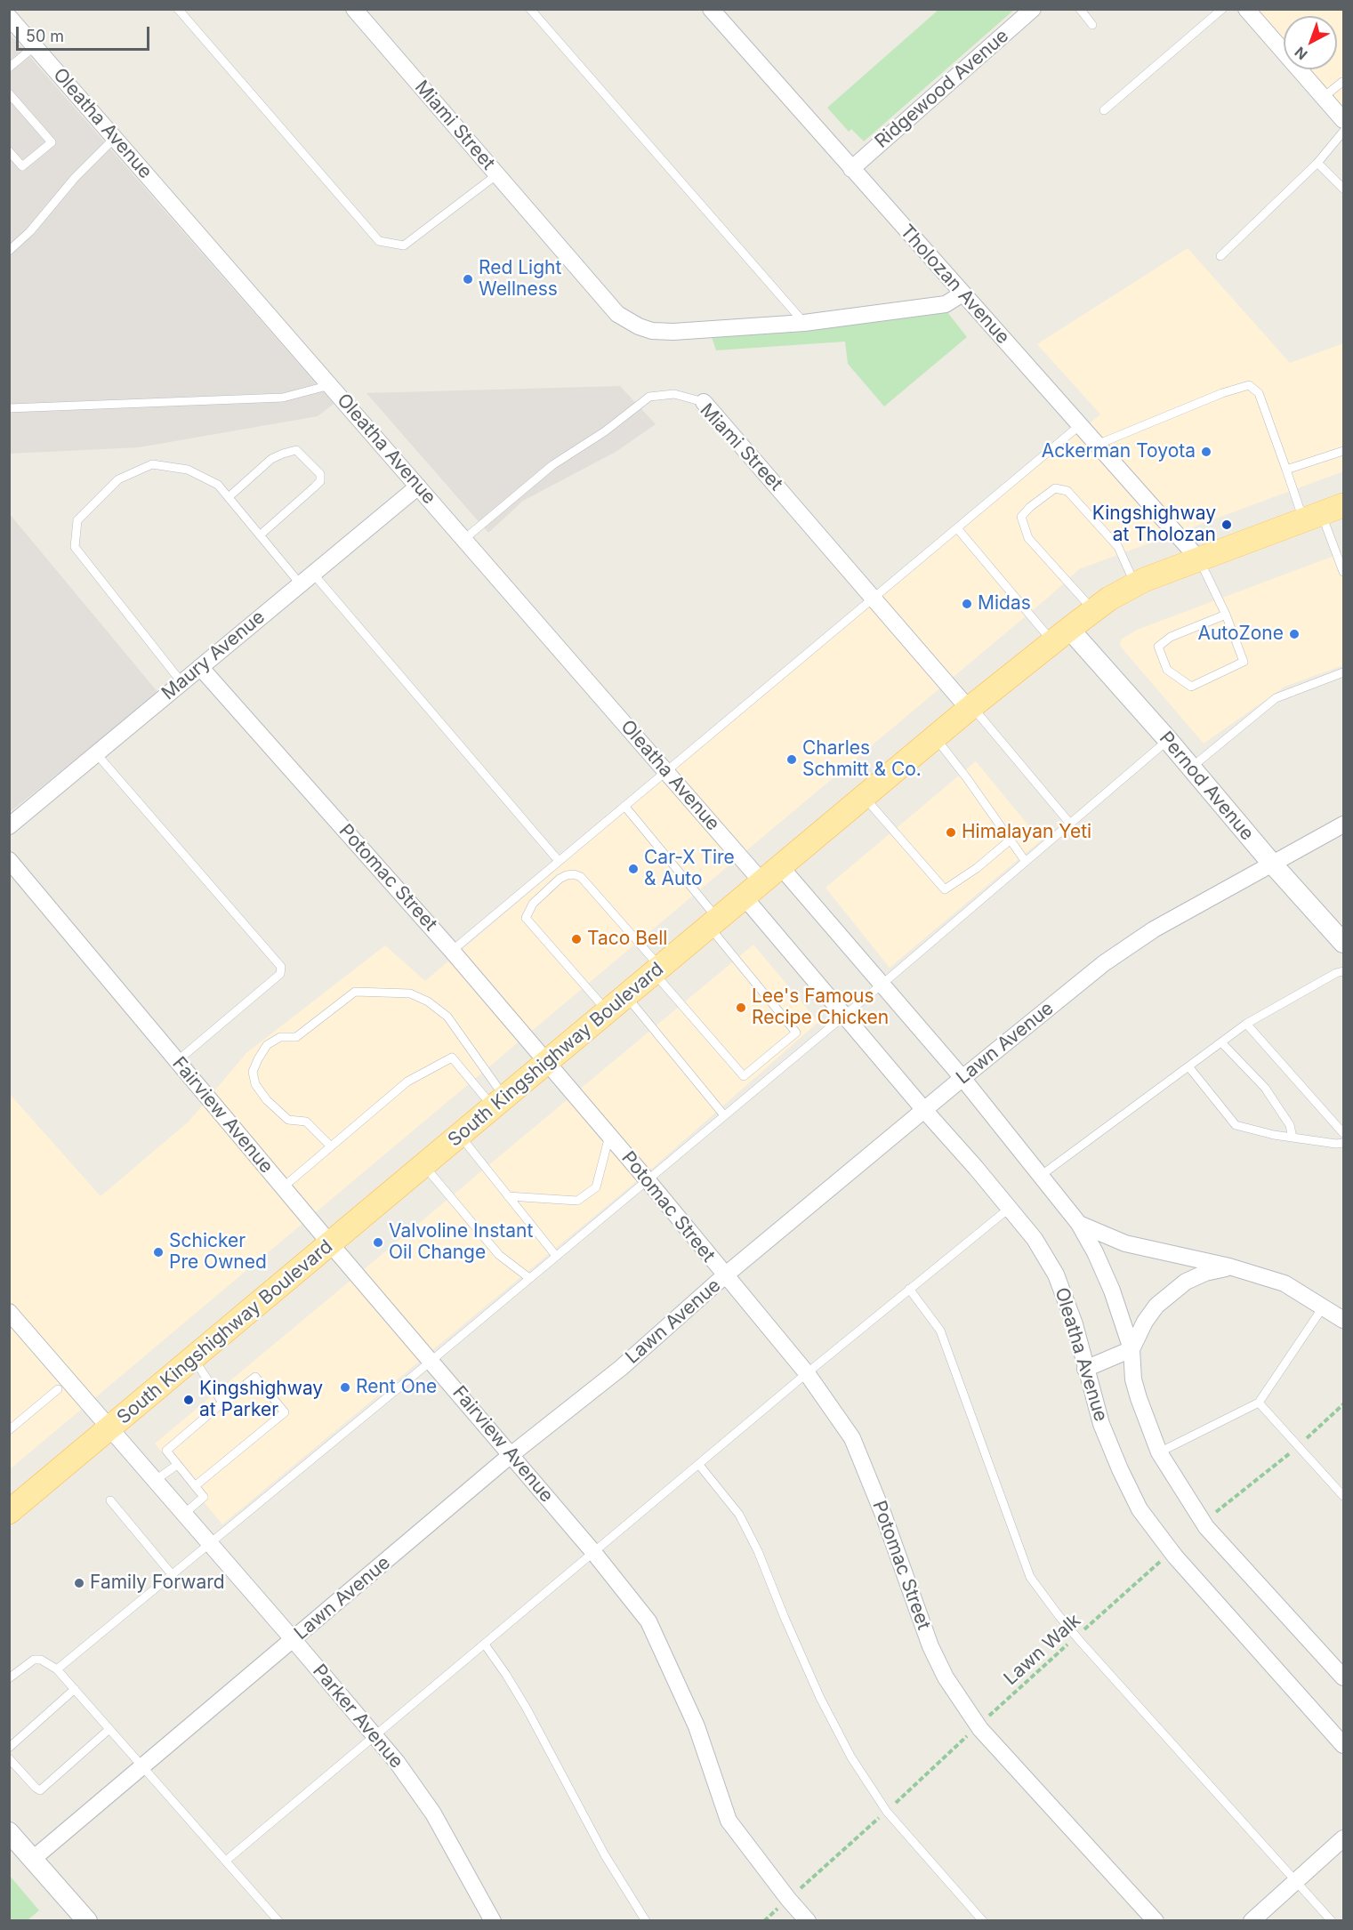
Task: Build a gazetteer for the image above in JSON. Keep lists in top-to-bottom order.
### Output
{
  "streets": {
    "main road": ["South Kingshighway Boulevard"],
    "street": [
      "Ridgewood Avenue",
      "Oleatha Avenue",
      "Miami Street",
      "Tholozan Avenue",
      "Maury Avenue",
      "Pernod Avenue",
      "Potomac Street",
      "Lawn Avenue",
      "Fairview Avenue",
      "Parker Avenue"
    ],
    "path": ["Lawn Walk"]
  },
  "crossings": [
    ["Ridgewood Avenue", "Tholozan Avenue"],
    ["Oleatha Avenue", "Miami Street"],
    ["Oleatha Avenue", "Maury Avenue"],
    ["Oleatha Avenue", "Lawn Avenue"],
    ["Oleatha Avenue", "South Kingshighway Boulevard"],
    ["Oleatha Avenue", "Lawn Walk"],
    ["Miami Street", "Tholozan Avenue"],
    ["Miami Street", "South Kingshighway Boulevard"],
    ["Tholozan Avenue", "South Kingshighway Boulevard"],
    ["Maury Avenue", "Potomac Street"],
    ["Pernod Avenue", "Lawn Avenue"],
    ["Pernod Avenue", "South Kingshighway Boulevard"],
    ["Potomac Street", "Lawn Avenue"],
    ["Potomac Street", "South Kingshighway Boulevard"],
    ["Potomac Street", "Lawn Walk"],
    ["Lawn Avenue", "Fairview Avenue"],
    ["Lawn Avenue", "Parker Avenue"],
    ["South Kingshighway Boulevard", "Fairview Avenue"],
    ["South Kingshighway Boulevard", "Parker Avenue"],
    ["Fairview Avenue", "Lawn Walk"]
  ],
  "places": [
    "Red Light Wellness",
    "Ackerman Toyota",
    "Kingshighway at Tholozan",
    "Midas",
    "AutoZone",
    "Charles Schmitt & Co.",
    "Himalayan Yeti",
    "Car-X Tire & Auto",
    "Taco Bell",
    "Lee's Famous Recipe Chicken",
    "Valvoline Instant Oil Change",
    "Schicker Pre Owned",
    "Rent One",
    "Kingshighway at Parker",
    "Family Forward"
  ],
  "scale_bar": "50 m",
  "north": "bottom left"
}
